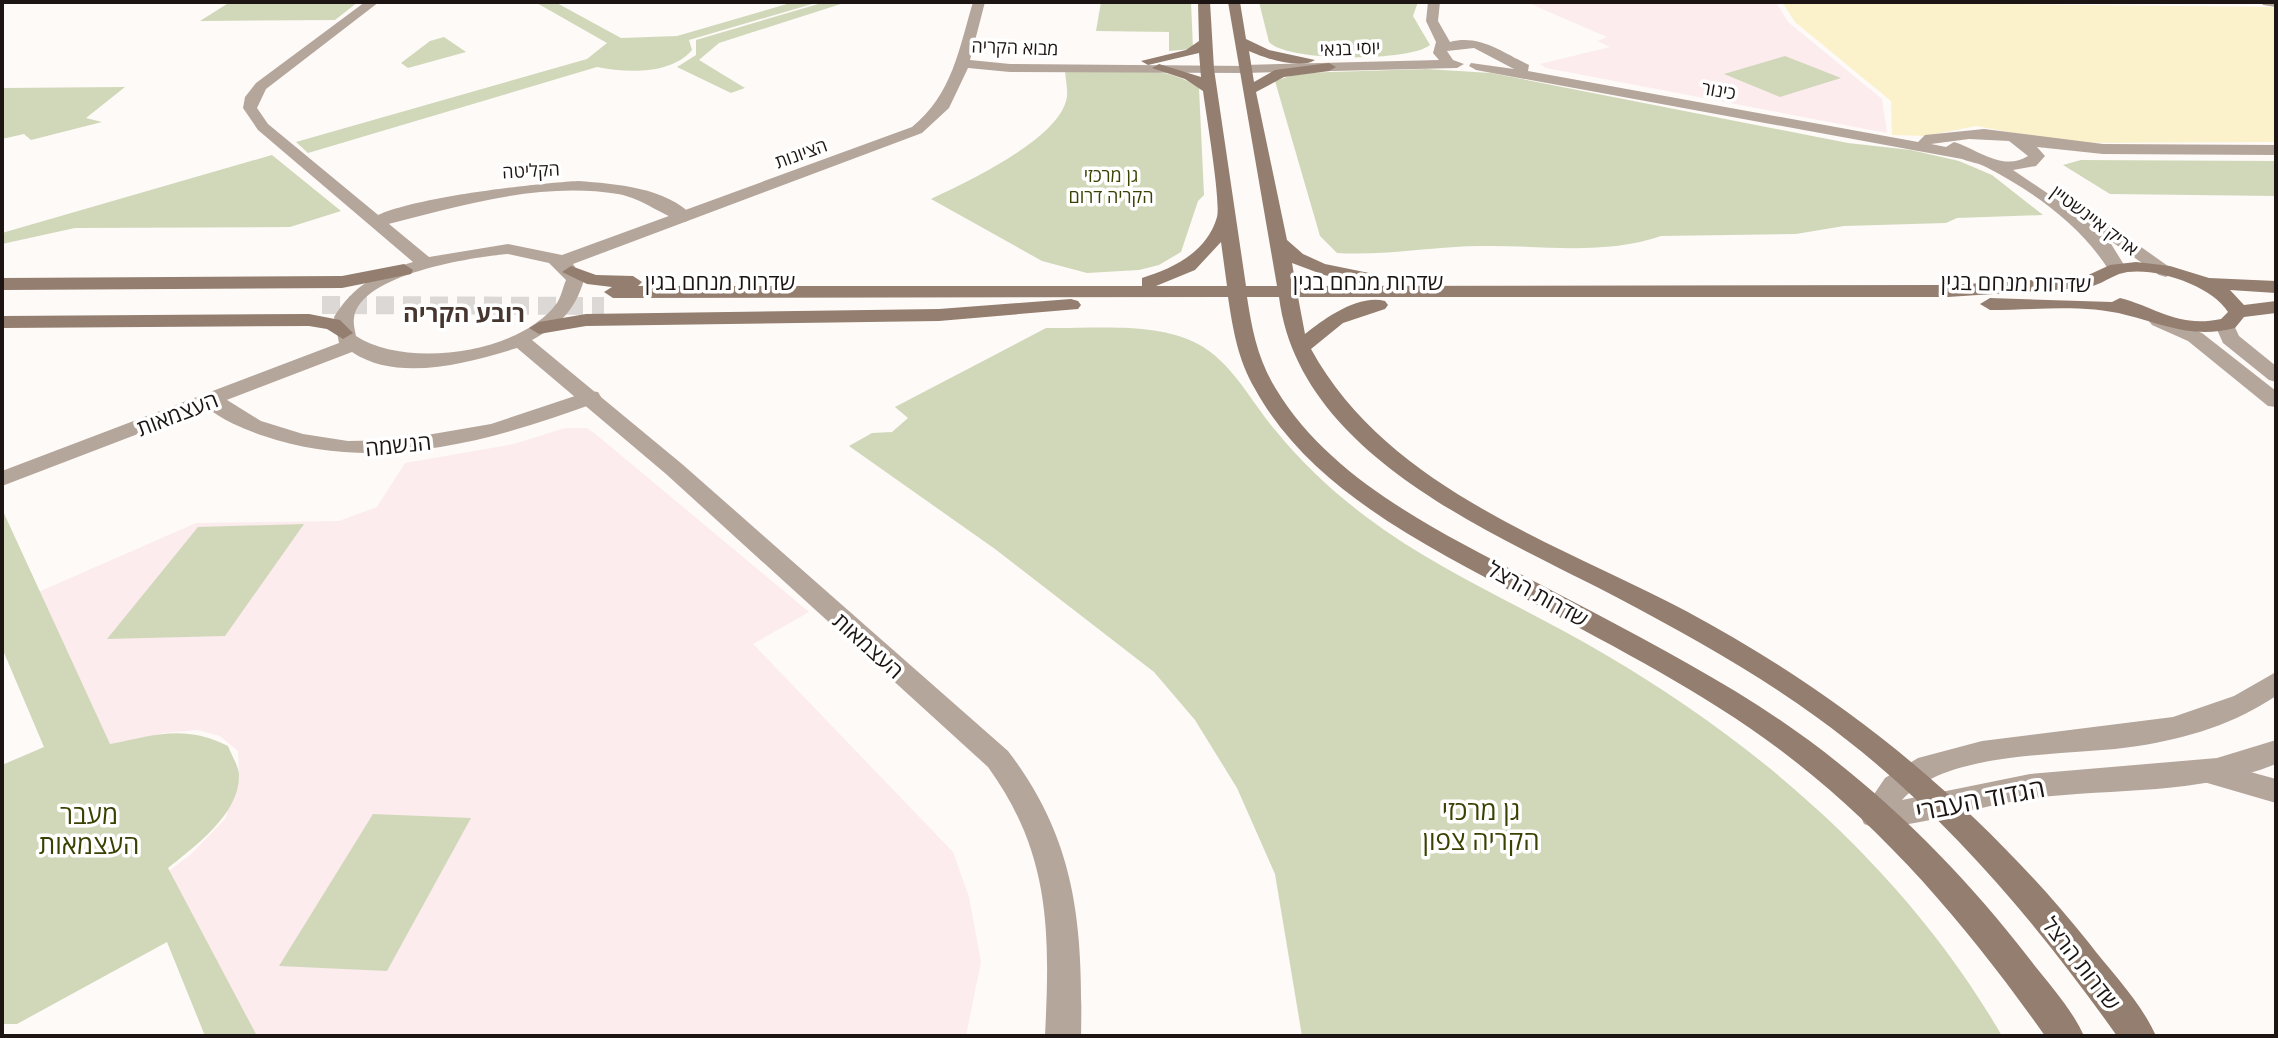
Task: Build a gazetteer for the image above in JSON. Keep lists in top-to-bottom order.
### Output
{
  "streets": {
    "main road": ["שדרות מנחם בגין", "שדרות הרצל"],
    "street": [
      "מבוא הקריה",
      "יוסי בנאי",
      "כינור",
      "הציונות",
      "הקליטה",
      "אריק איינשטיין",
      "העצמאות",
      "הנשמה",
      "הגדוד העברי"
    ]
  },
  "crossings": [
    ["מבוא הקריה", "יוסי בנאי"],
    ["מבוא הקריה", "הציונות"],
    ["מבוא הקריה", "שדרות הרצל"],
    ["יוסי בנאי", "כינור"],
    ["יוסי בנאי", "שדרות הרצל"],
    ["כינור", "אריק איינשטיין"],
    ["הציונות", "הקליטה"],
    ["אריק איינשטיין", "שדרות מנחם בגין"],
    ["שדרות מנחם בגין", "שדרות הרצל"],
    ["העצמאות", "הנשמה"],
    ["שדרות הרצל", "הגדוד העברי"]
  ],
  "districts": ["רובע הקריה"],
  "parks": ["גן מרכזי הקריה דרום", "גן מרכזי הקריה צפון", "מעבר העצמאות"]
}
